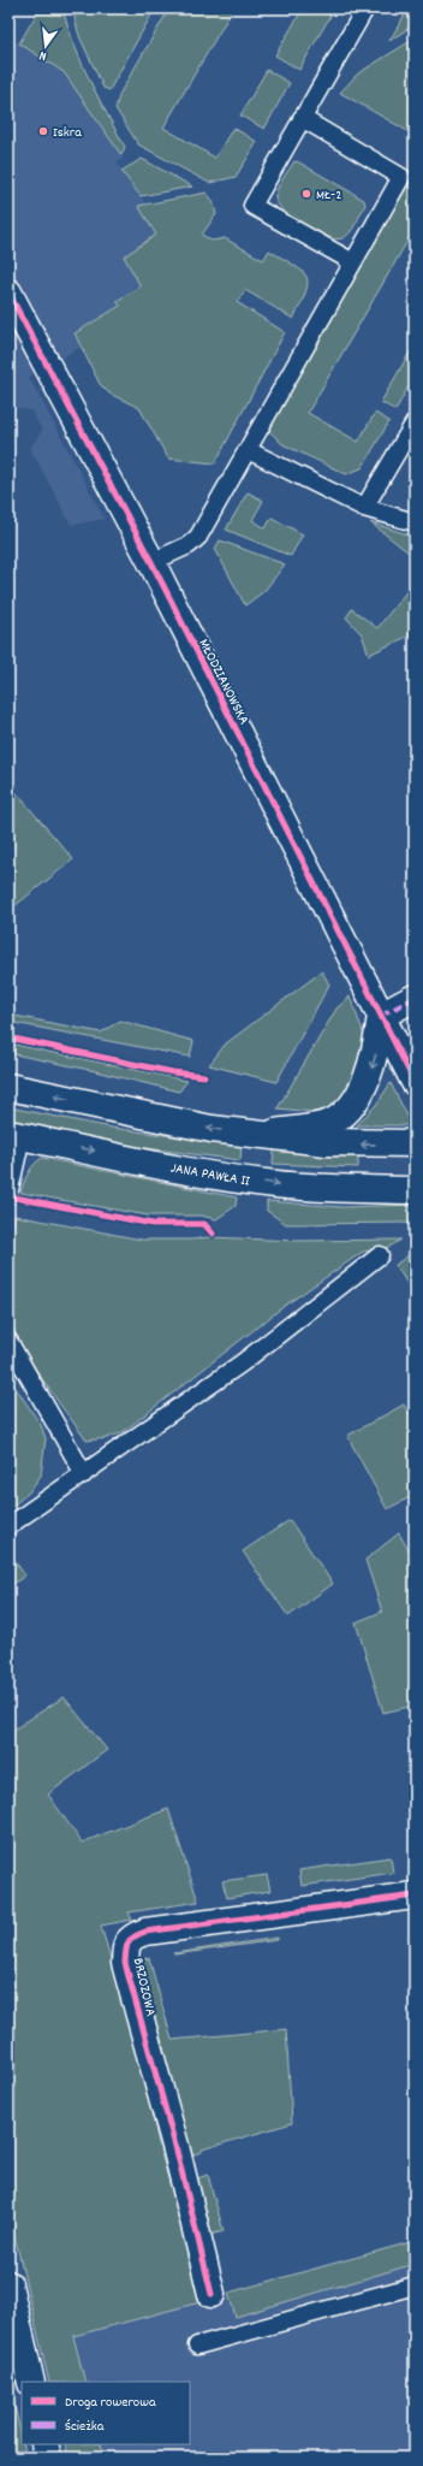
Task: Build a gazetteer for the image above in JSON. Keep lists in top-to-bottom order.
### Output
{
  "streets": {
    "street": ["MŁODZIANOWSKA", "JANA PAWŁA II", "BRZOZOWA"]
  },
  "places": ["Iskra", "MŁ-2"],
  "legend": ["Droga rowerowa", "Ścieżka"],
  "north": "bottom"
}
